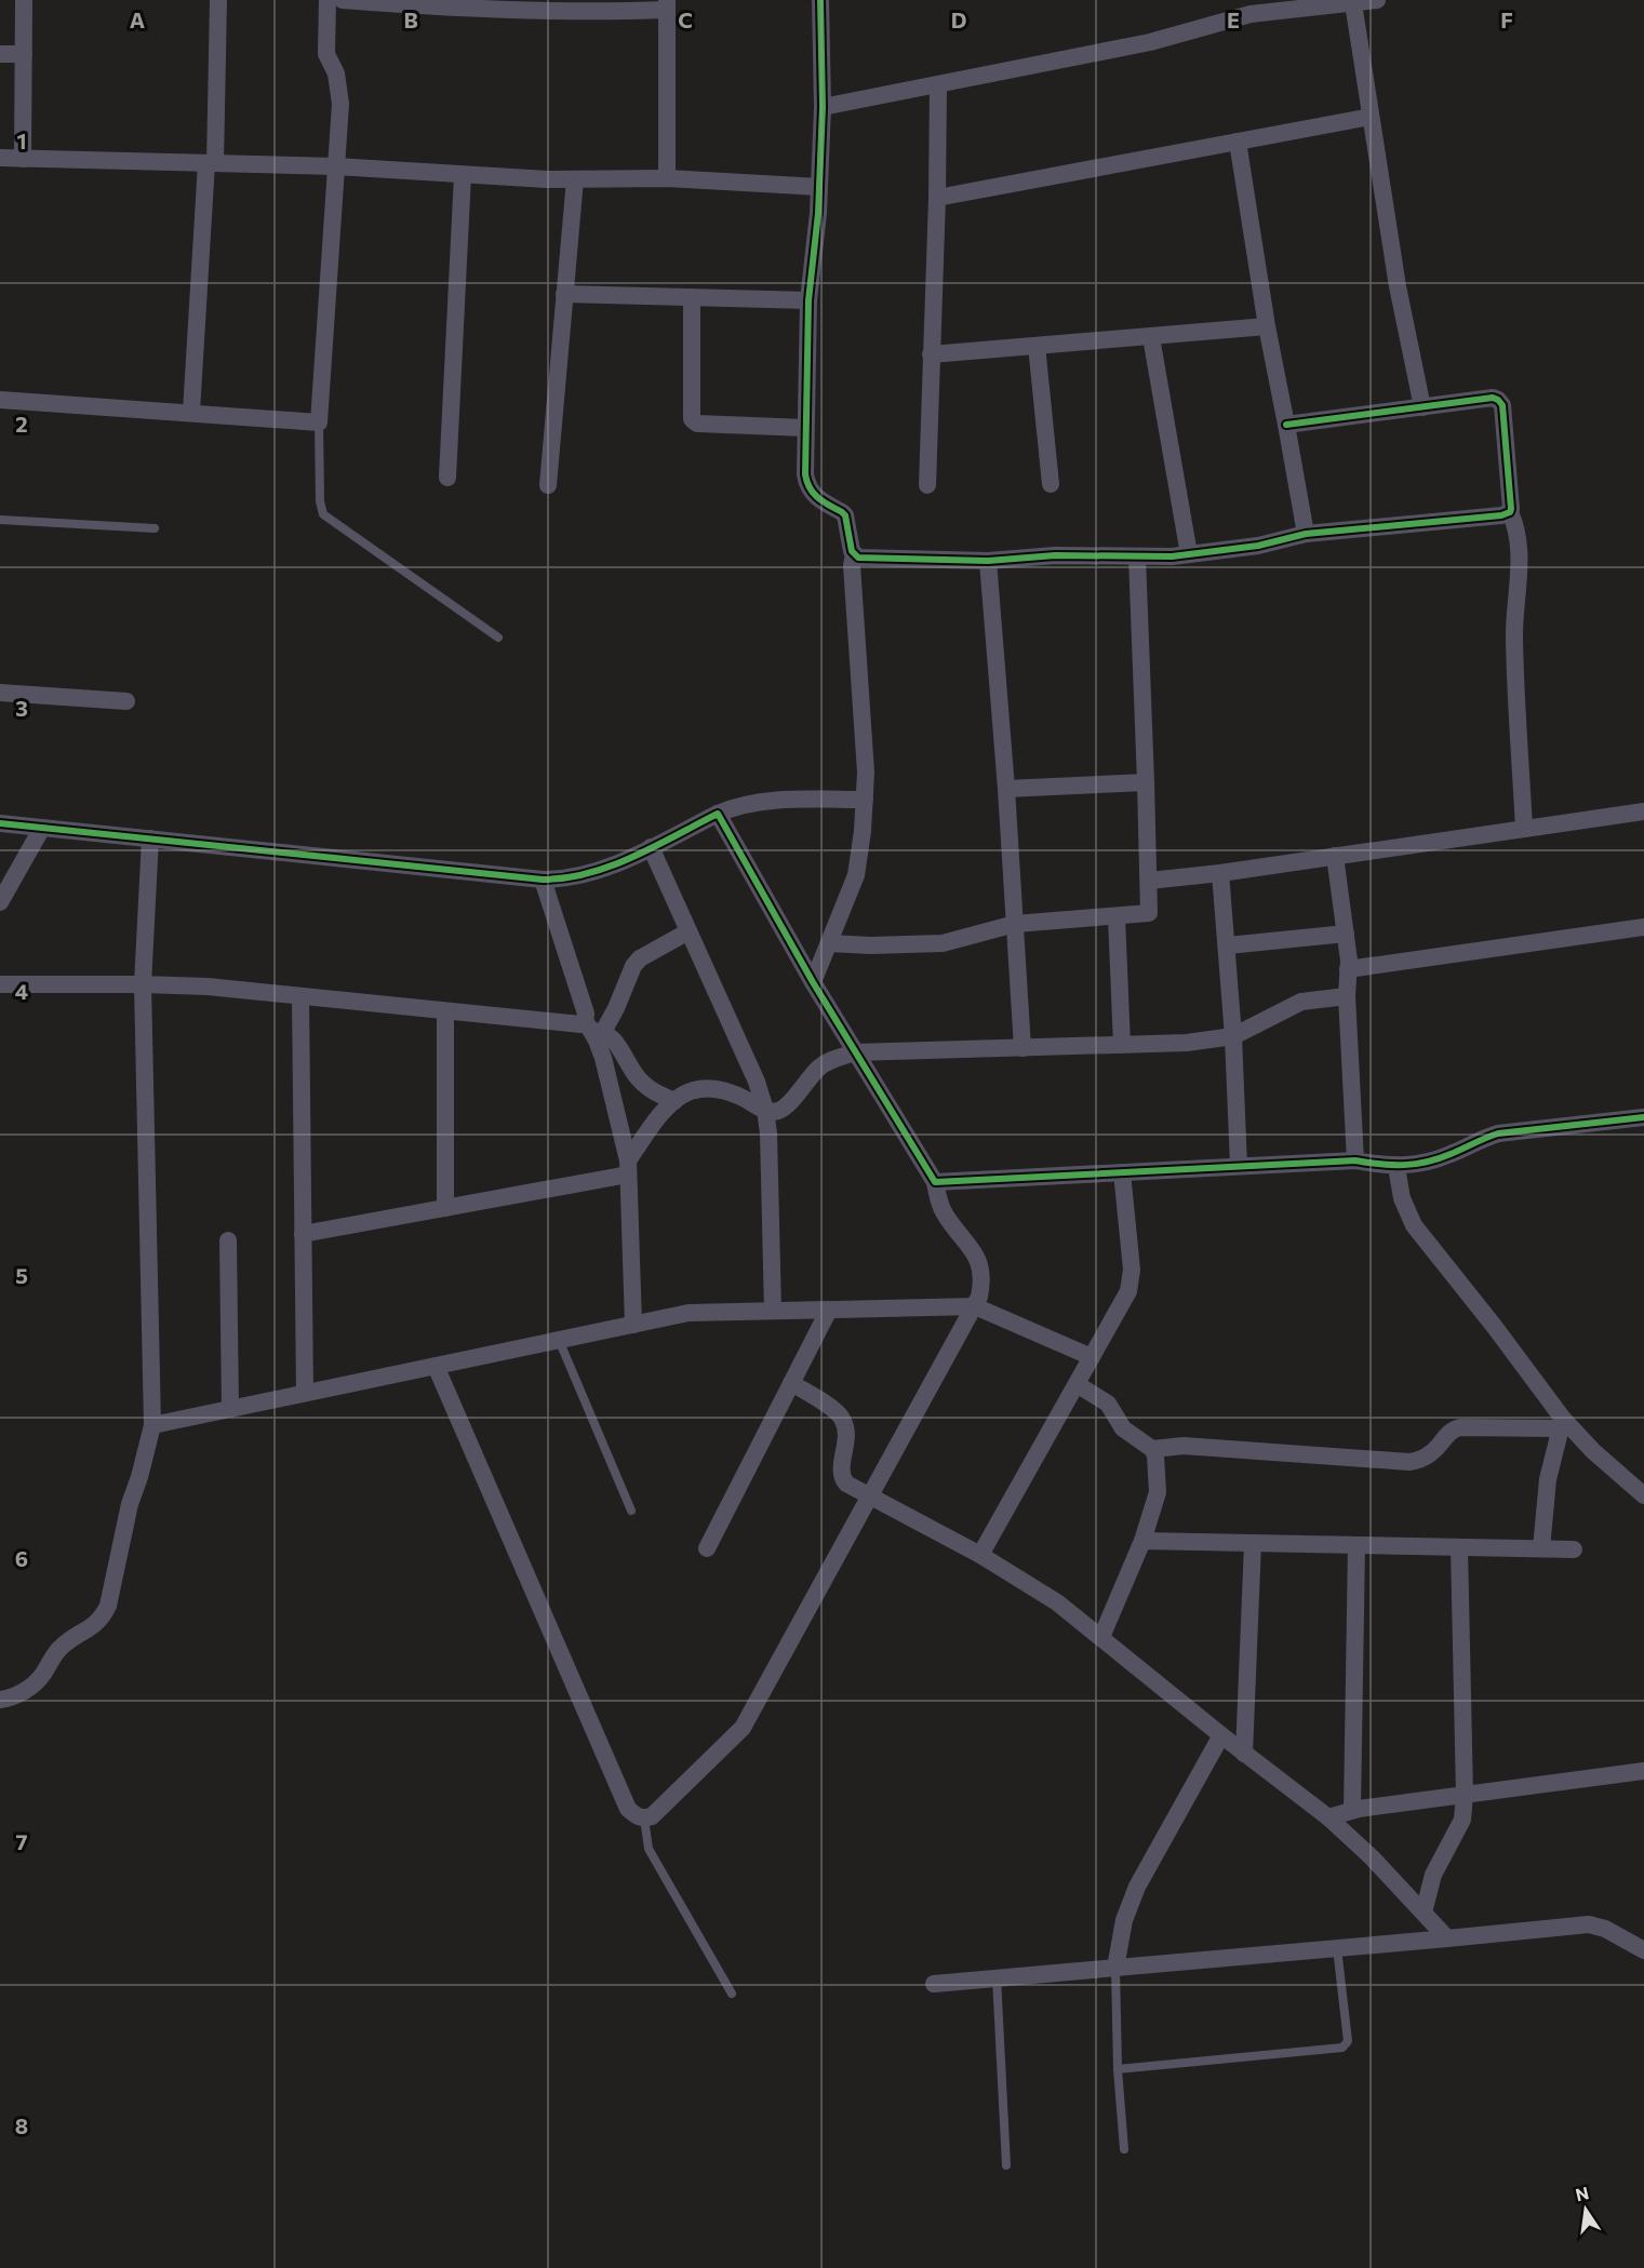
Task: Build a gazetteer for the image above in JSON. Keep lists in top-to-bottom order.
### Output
{
  "north": "top",
  "grid": {
    "columns": [
      "A",
      "B",
      "C",
      "D",
      "E",
      "F"
    ],
    "rows": [
      "1",
      "2",
      "3",
      "4",
      "5",
      "6",
      "7",
      "8"
    ]
  }
}
